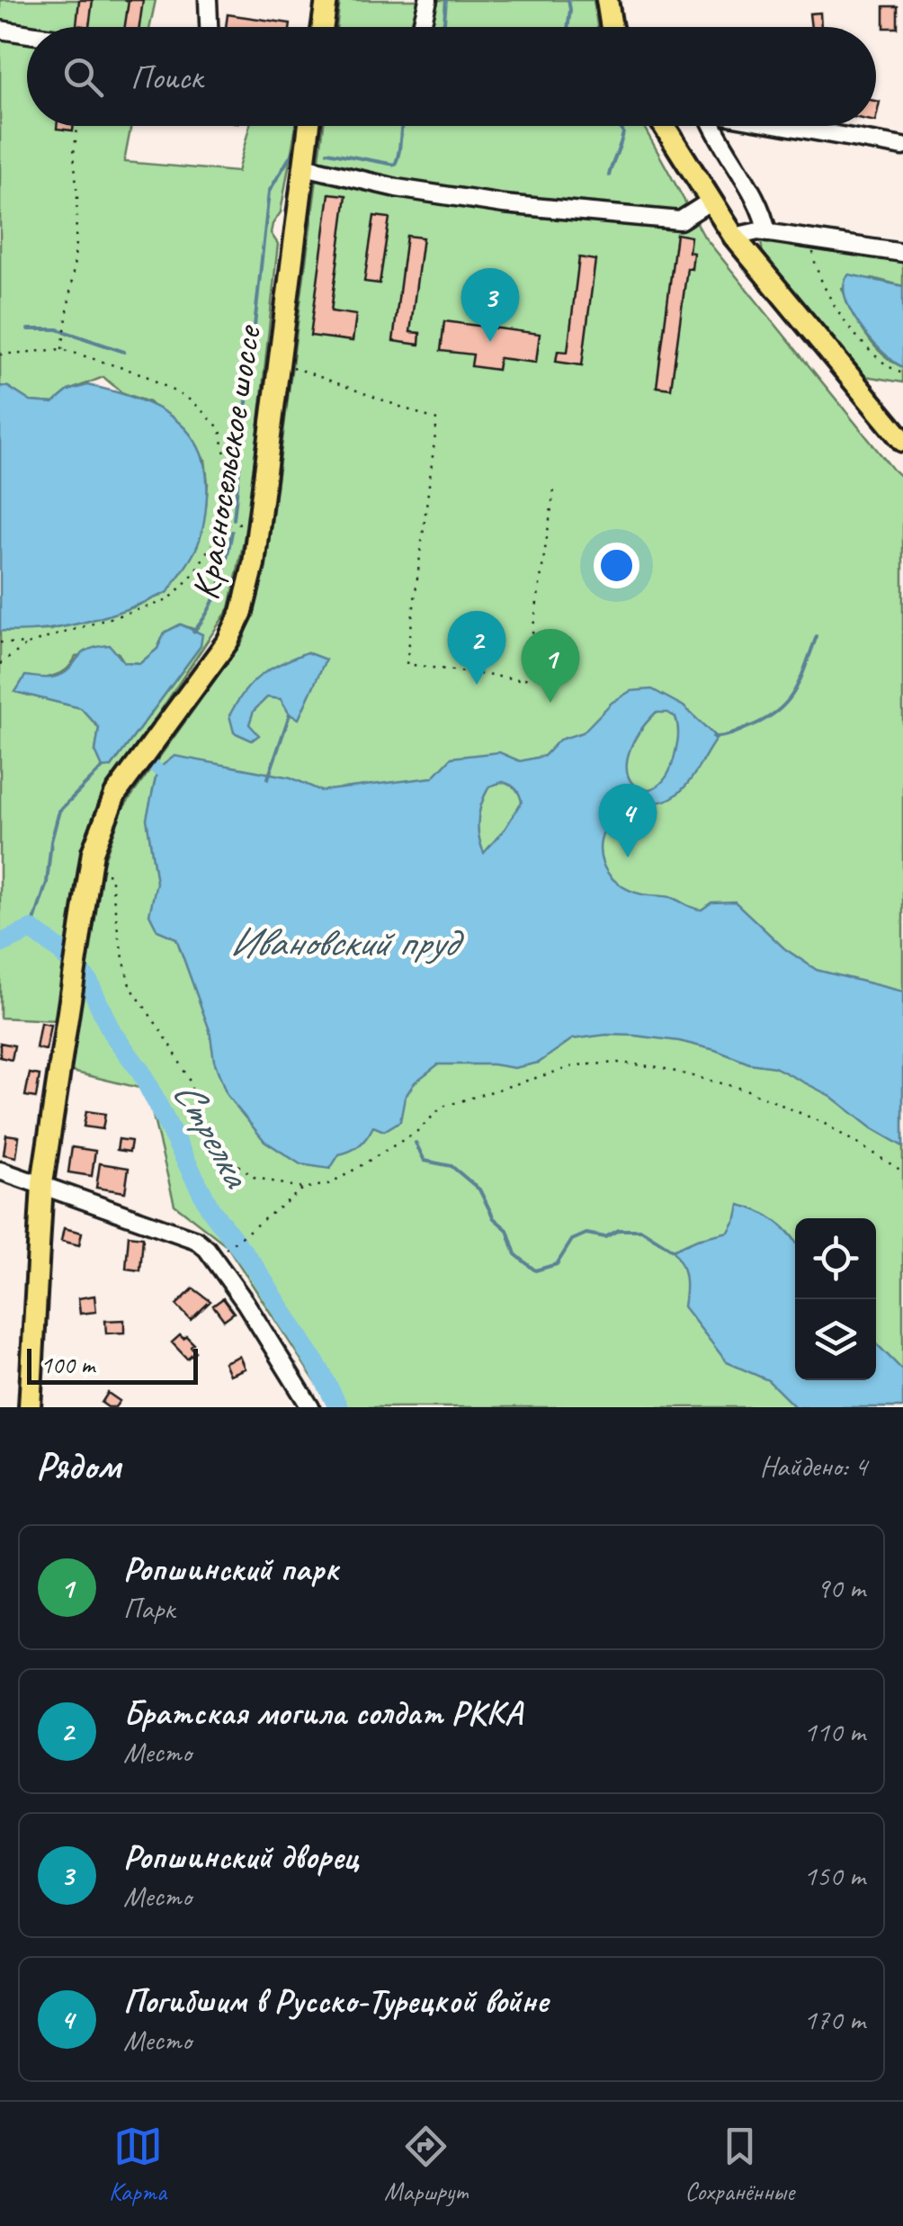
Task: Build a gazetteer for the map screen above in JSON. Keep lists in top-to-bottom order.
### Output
{
  "streets": {
    "main road": ["Красносельское шоссе"]
  },
  "water": ["Ивановский пруд", "Стрелка"],
  "scale_bar": "100 m",
  "page": {
    "search": "Поиск",
    "pins": [
      "3",
      "2",
      "1",
      "4"
    ],
    "scale": "100 m",
    "heading": ["Рядом", "Найдено: 4"],
    "list": [
      {
        "mark": "1",
        "name": "Ропшинский парк",
        "note": "Парк",
        "value": "90 m"
      },
      {
        "mark": "2",
        "name": "Братская могила солдат РККА",
        "note": "Место",
        "value": "110 m"
      },
      {
        "mark": "3",
        "name": "Ропшинский дворец",
        "note": "Место",
        "value": "150 m"
      },
      {
        "mark": "4",
        "name": "Погибшим в Русско-Турецкой войне",
        "note": "Место",
        "value": "170 m"
      }
    ],
    "nav": ["Карта", "Маршрут", "Сохранённые"]
  }
}
